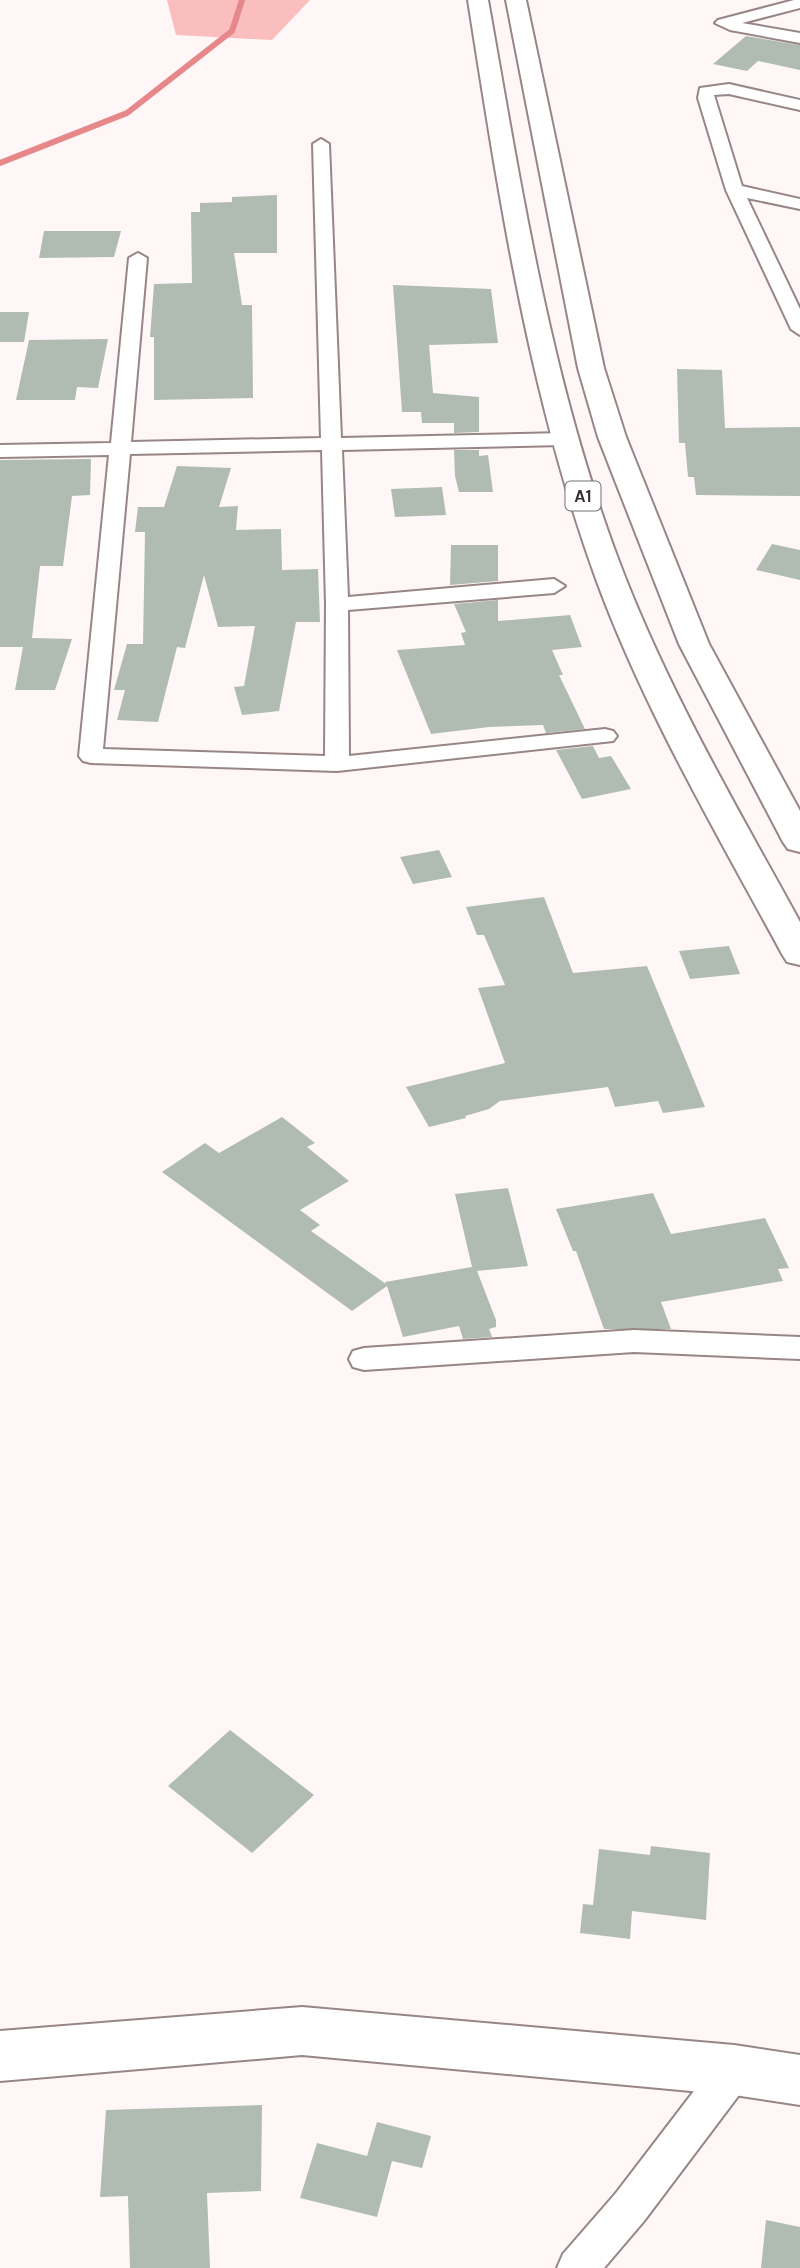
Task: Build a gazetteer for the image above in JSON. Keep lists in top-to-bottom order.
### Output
{
  "streets": {
    "main road": ["A1"]
  }
}
